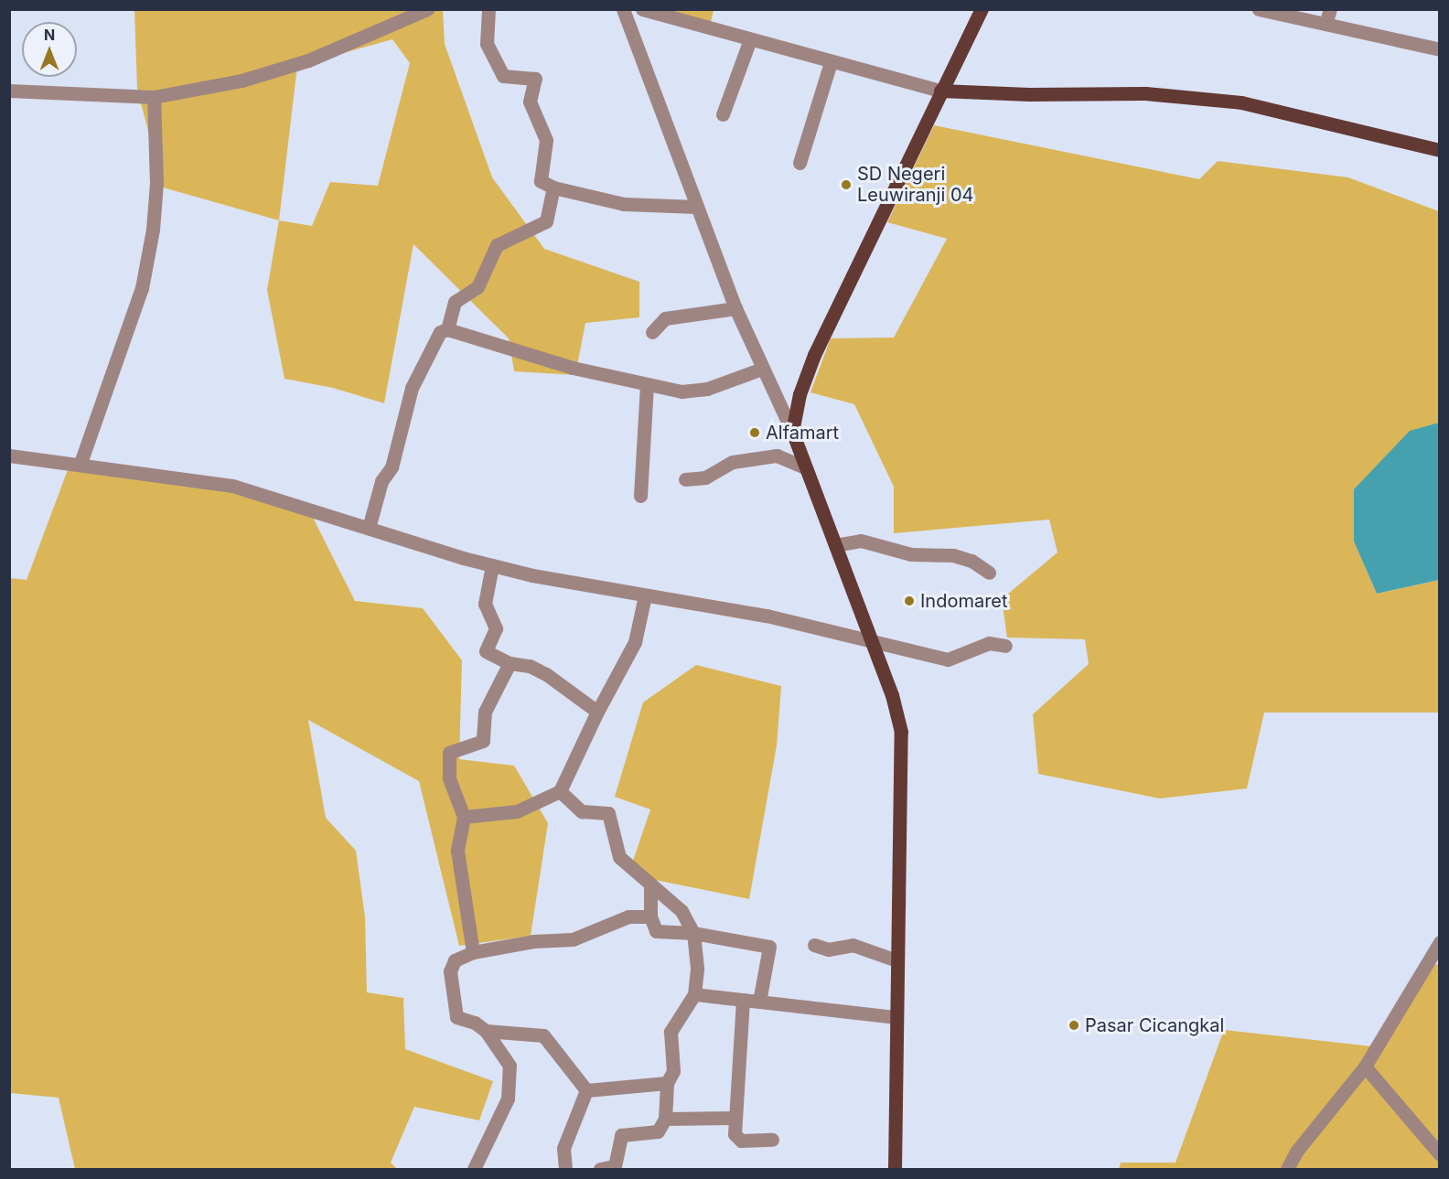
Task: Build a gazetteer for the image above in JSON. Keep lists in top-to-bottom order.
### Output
{
  "places": [
    "SD Negeri Leuwiranji 04",
    "Alfamart",
    "Indomaret",
    "Pasar Cicangkal"
  ],
  "north": "top"
}
